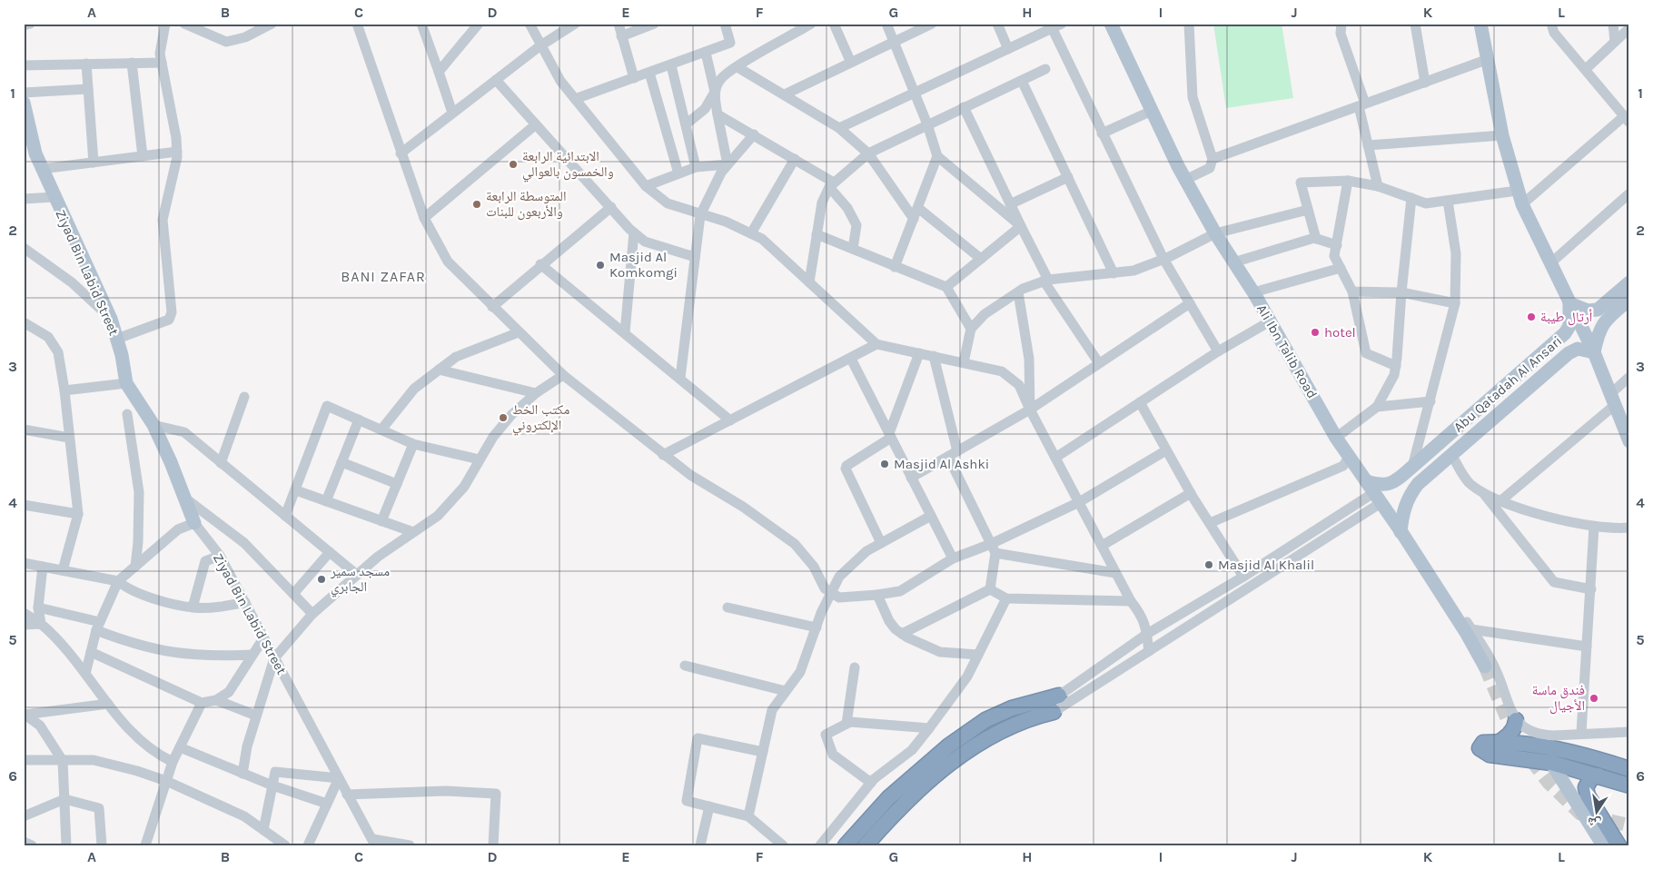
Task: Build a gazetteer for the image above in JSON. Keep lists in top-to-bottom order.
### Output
{
  "streets": {
    "main road": ["Ziyad Bin Labid Street", "Ali Ibn Talib Road", "Abu Qatadah Al Ansari"]
  },
  "crossings": [
    ["Ali Ibn Talib Road", "Abu Qatadah Al Ansari"]
  ],
  "districts": ["BANI ZAFAR"],
  "places": [
    "الابتدائية الرابعة والخمسون بالعوالي",
    "المتوسطة الرابعة والأربعون للبنات",
    "Masjid Al Komkomgi",
    "أرتال طيبة",
    "hotel",
    "مكتب الخط الإلكتروني",
    "Masjid Al Ashki",
    "Masjid Al Khalil",
    "مسجد سمير الجابري",
    "فندق ماسة الأجيال"
  ],
  "north": "bottom",
  "grid": {
    "columns": [
      "A",
      "B",
      "C",
      "D",
      "E",
      "F",
      "G",
      "H",
      "I",
      "J",
      "K",
      "L"
    ],
    "rows": [
      "1",
      "2",
      "3",
      "4",
      "5",
      "6"
    ]
  }
}
